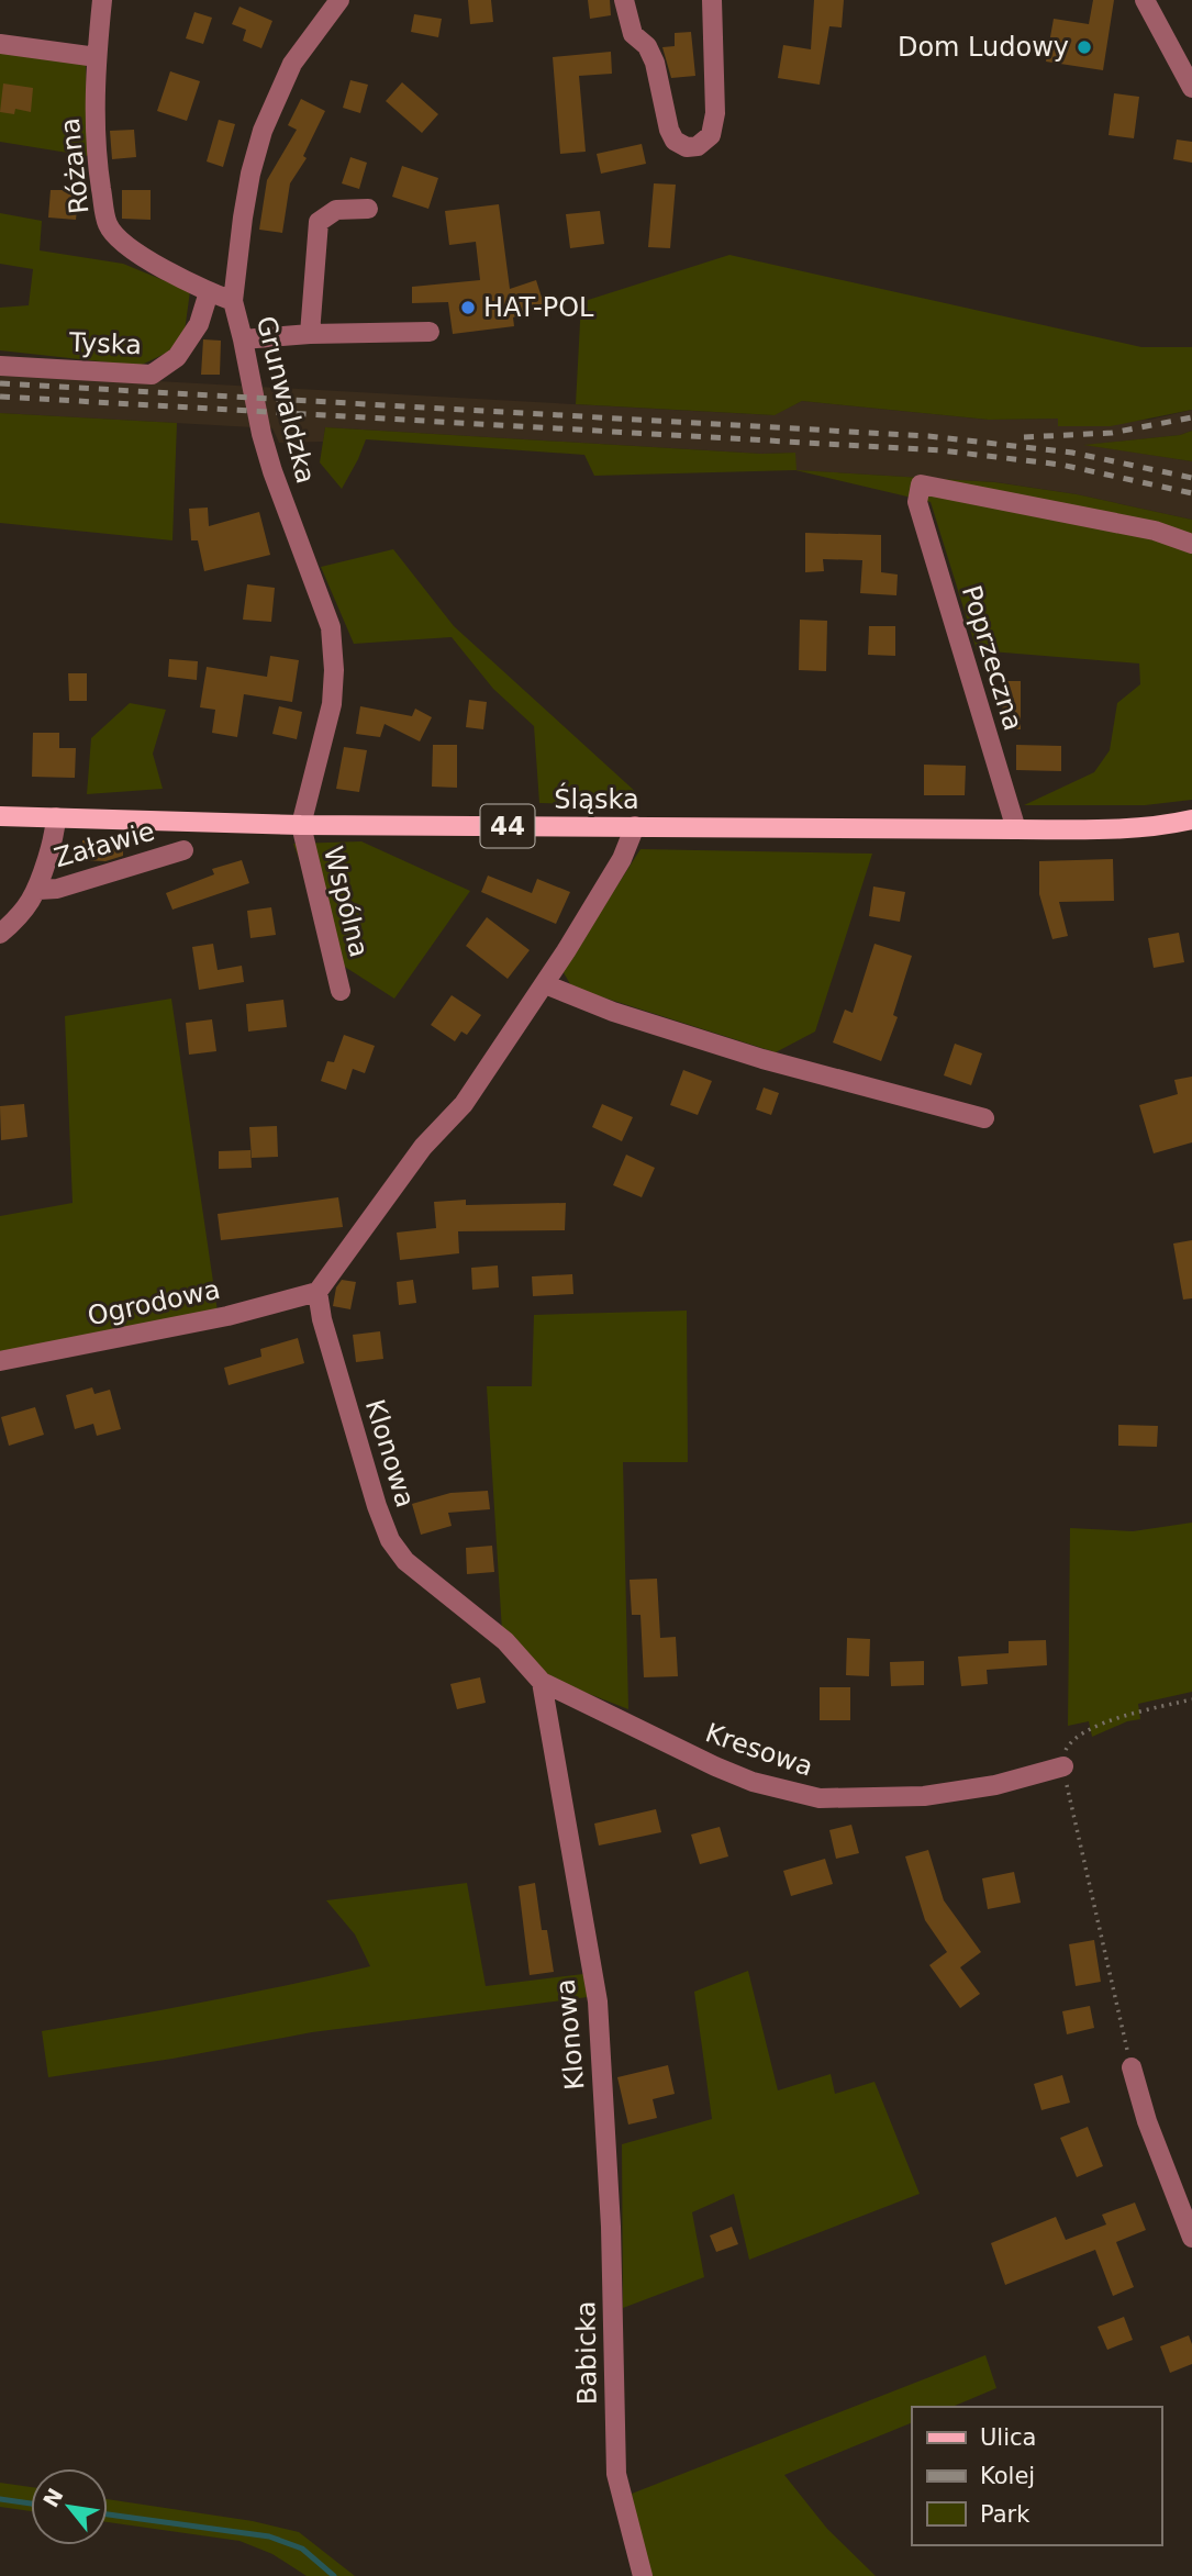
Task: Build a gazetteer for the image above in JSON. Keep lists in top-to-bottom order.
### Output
{
  "streets": {
    "main road": ["Śląska", "44"],
    "street": [
      "Różana",
      "Tyska",
      "Grunwaldzka",
      "Poprzeczna",
      "Załawie",
      "Wspólna",
      "Ogrodowa",
      "Klonowa",
      "Kresowa",
      "Babicka"
    ]
  },
  "crossings": [
    ["Różana", "Tyska"],
    ["Różana", "Grunwaldzka"],
    ["Grunwaldzka", "Śląska"],
    ["Grunwaldzka", "Wspólna"],
    ["Poprzeczna", "Śląska"],
    ["Śląska", "Załawie"],
    ["Śląska", "Wspólna"],
    ["Ogrodowa", "Klonowa"],
    ["Klonowa", "Kresowa"],
    ["Klonowa", "Babicka"]
  ],
  "places": ["Dom Ludowy", "HAT-POL"],
  "legend": ["Ulica", "Kolej", "Park"],
  "north": "top left"
}
